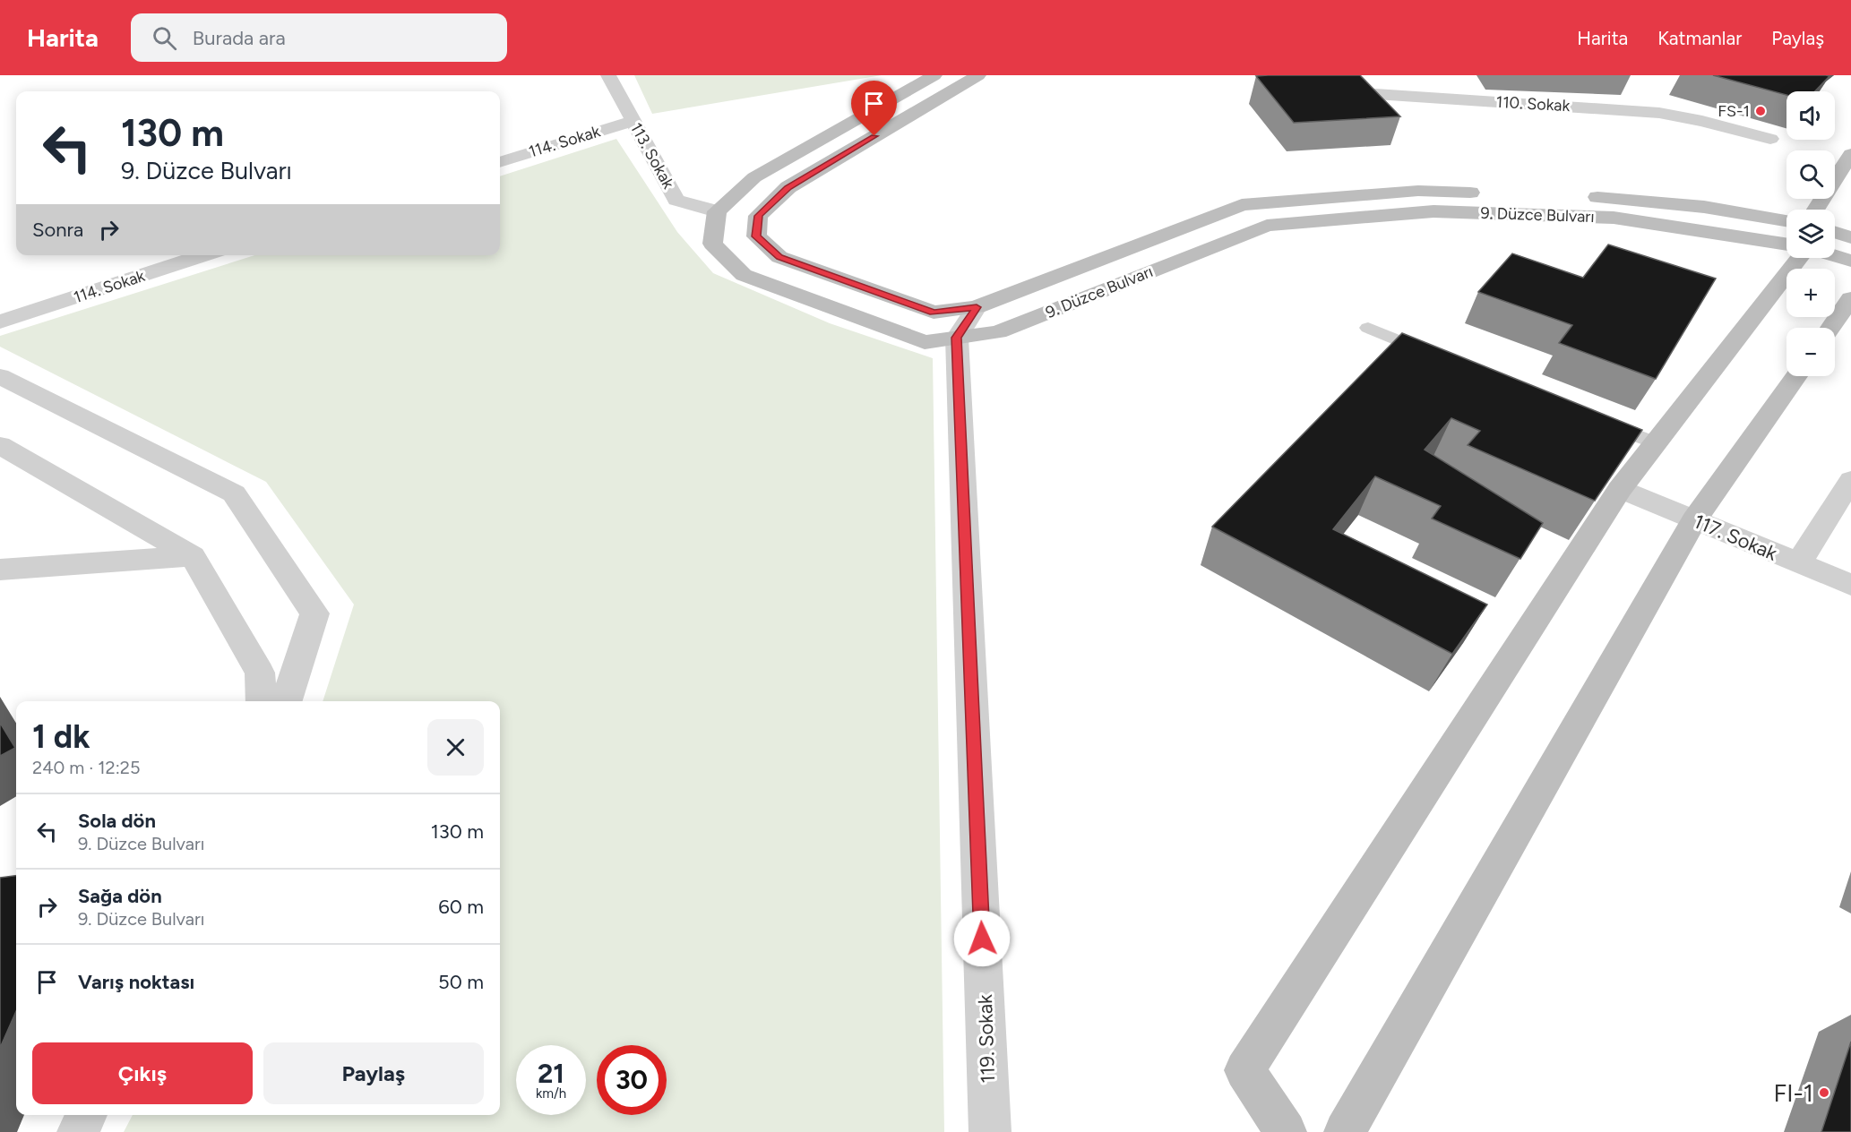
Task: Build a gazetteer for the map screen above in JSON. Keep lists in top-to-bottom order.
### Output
{
  "streets": {
    "main road": ["9. Düzce Bulvarı"],
    "street": [
      "110. Sokak",
      "114. Sokak",
      "113. Sokak",
      "117. Sokak",
      "119. Sokak"
    ]
  },
  "crossings": [
    ["114. Sokak", "113. Sokak"],
    ["113. Sokak", "9. Düzce Bulvarı"],
    ["9. Düzce Bulvarı", "119. Sokak"]
  ],
  "places": ["FS-1", "FI-1"],
  "page": {
    "header": "Harita",
    "search": "Burada ara",
    "nav": ["Harita", "Katmanlar", "Paylaş"],
    "map_buttons": ["+", "−"],
    "turn": ["130 m", "9. Düzce Bulvarı"],
    "then": "Sonra",
    "heading": ["1 dk", "240 m · 12:25"],
    "list": [
      {
        "name": "Sola dön",
        "note": "9. Düzce Bulvarı",
        "value": "130 m"
      },
      {
        "name": "Sağa dön",
        "note": "9. Düzce Bulvarı",
        "value": "60 m"
      },
      {
        "name": "Varış noktası",
        "value": "50 m"
      }
    ],
    "buttons": ["Çıkış", "Paylaş"],
    "speed": "21 km/h",
    "limit": "30"
  }
}
